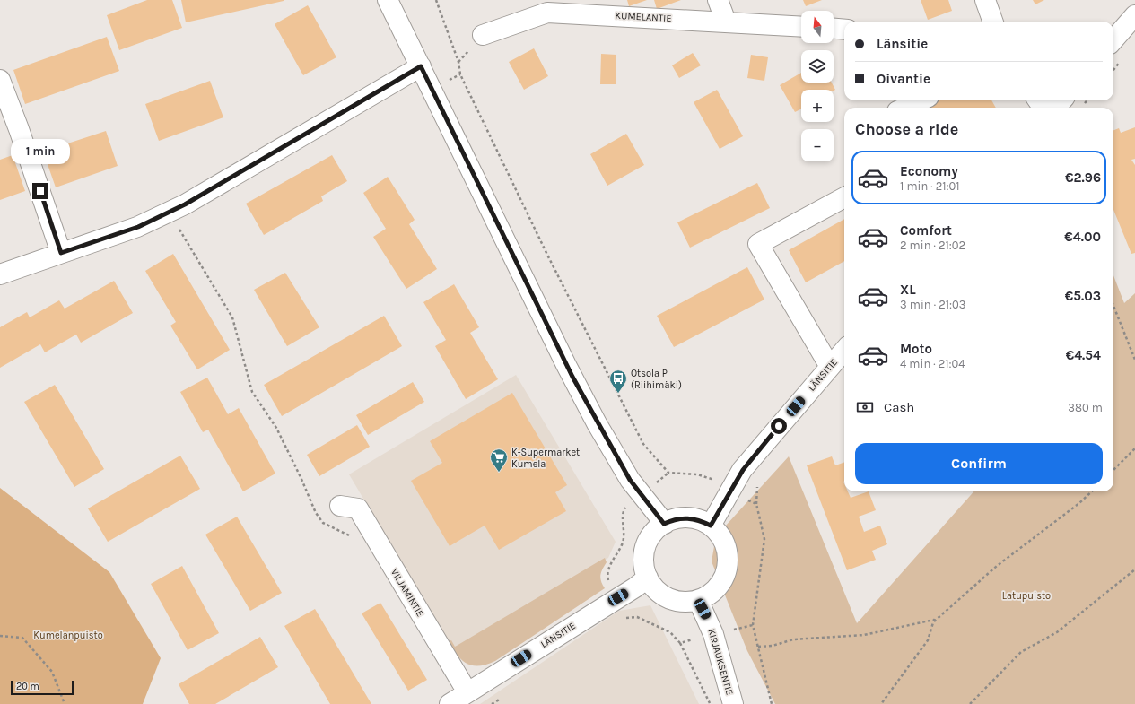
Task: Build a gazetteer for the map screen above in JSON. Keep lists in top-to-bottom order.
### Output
{
  "streets": {
    "street": [
      "KUMELANTIE",
      "LÄNSITIE",
      "VILJAMINTIE",
      "KIRJAUKSENTIE"
    ]
  },
  "crossings": [
    ["LÄNSITIE", "VILJAMINTIE"],
    ["LÄNSITIE", "KIRJAUKSENTIE"]
  ],
  "parks": ["Latupuisto", "Kumelanpuisto"],
  "places": {
    "bus stop": ["Otsola P (Riihimäki)"],
    "supermarket": ["K-Supermarket Kumela"]
  },
  "scale_bar": "20 m",
  "north": "top",
  "page": {
    "map_buttons": ["+", "−"],
    "banner": ["Länsitie", "Oivantie"],
    "heading": "Choose a ride",
    "bubble": "1 min",
    "list": [
      {
        "name": "Economy",
        "note": "1 min · 21:01",
        "value": "€2.96"
      },
      {
        "name": "Comfort",
        "note": "2 min · 21:02",
        "value": "€4.00"
      },
      {
        "name": "XL",
        "note": "3 min · 21:03",
        "value": "€5.03"
      },
      {
        "name": "Moto",
        "note": "4 min · 21:04",
        "value": "€4.54"
      }
    ],
    "pay": ["Cash", "380 m"],
    "buttons": "Confirm",
    "scale": "20 m"
  }
}
